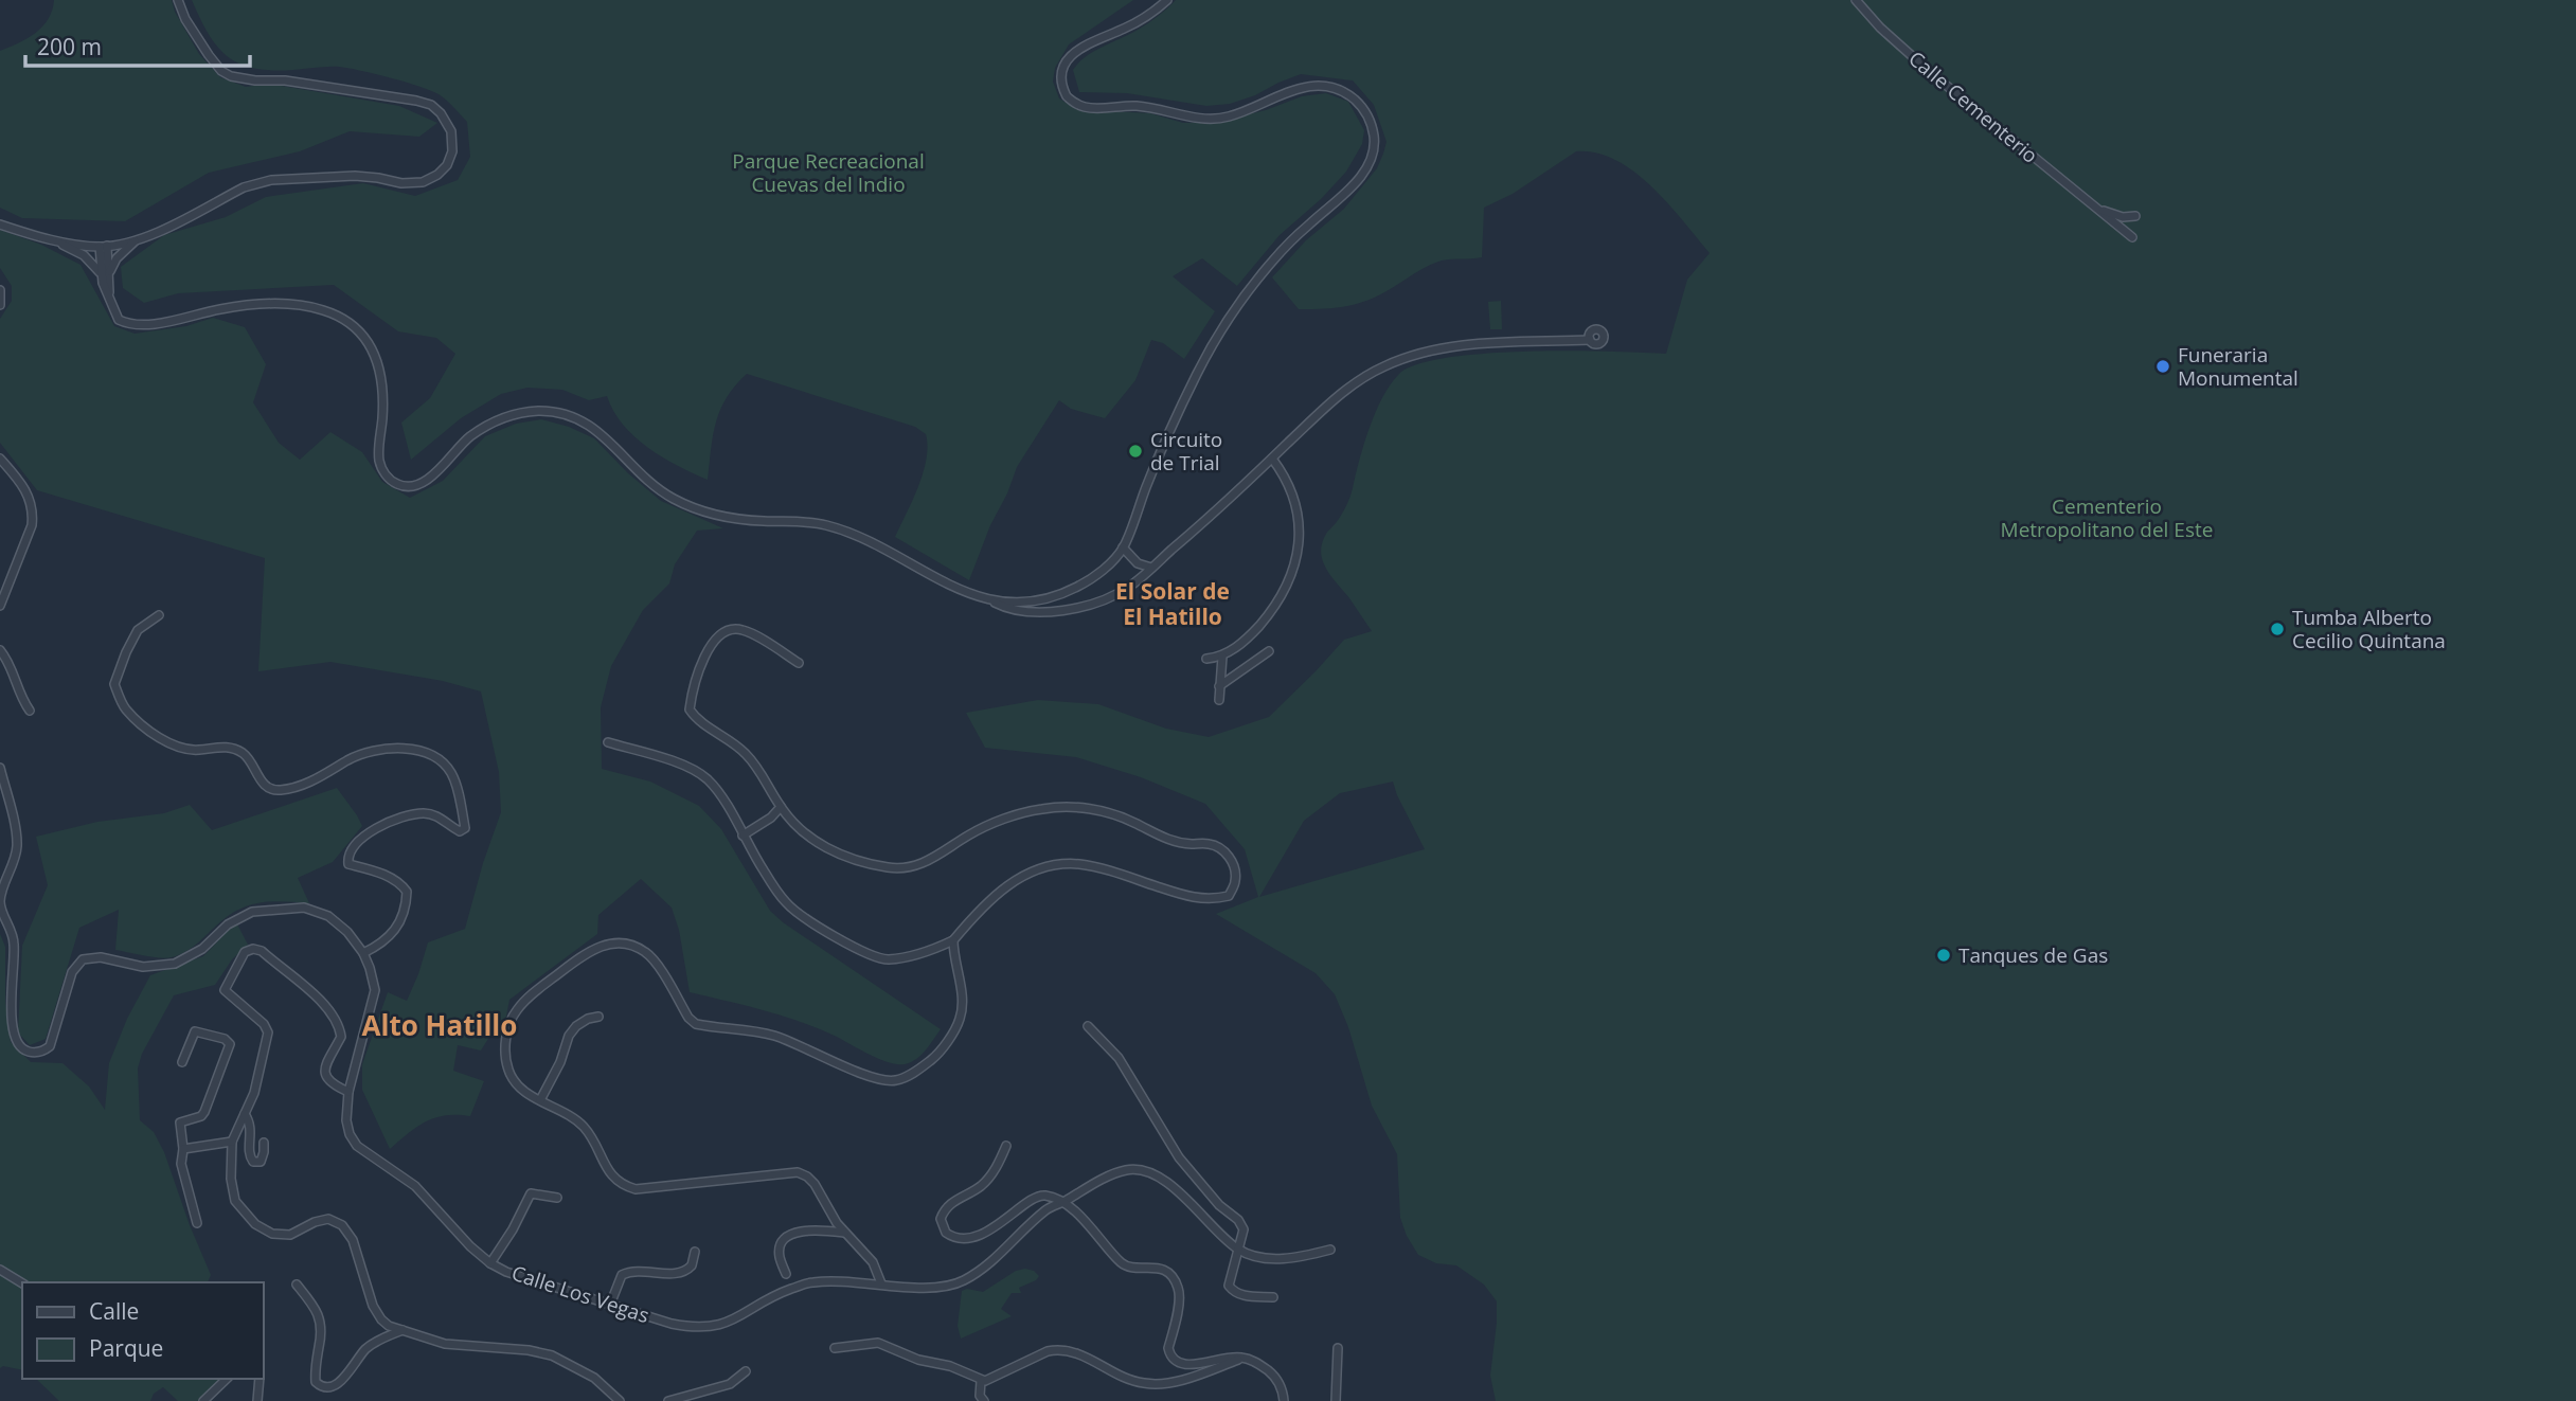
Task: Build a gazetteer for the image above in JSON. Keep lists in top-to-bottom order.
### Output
{
  "streets": {
    "street": ["Calle Cementerio", "Calle Los Vegas"]
  },
  "districts": ["El Solar de El Hatillo", "Alto Hatillo"],
  "parks": ["Parque Recreacional Cuevas del Indio", "Cementerio Metropolitano del Este"],
  "places": [
    "Funeraria Monumental",
    "Circuito de Trial",
    "Tumba Alberto Cecilio Quintana",
    "Tanques de Gas"
  ],
  "legend": ["Calle", "Parque"],
  "scale_bar": "200 m"
}
